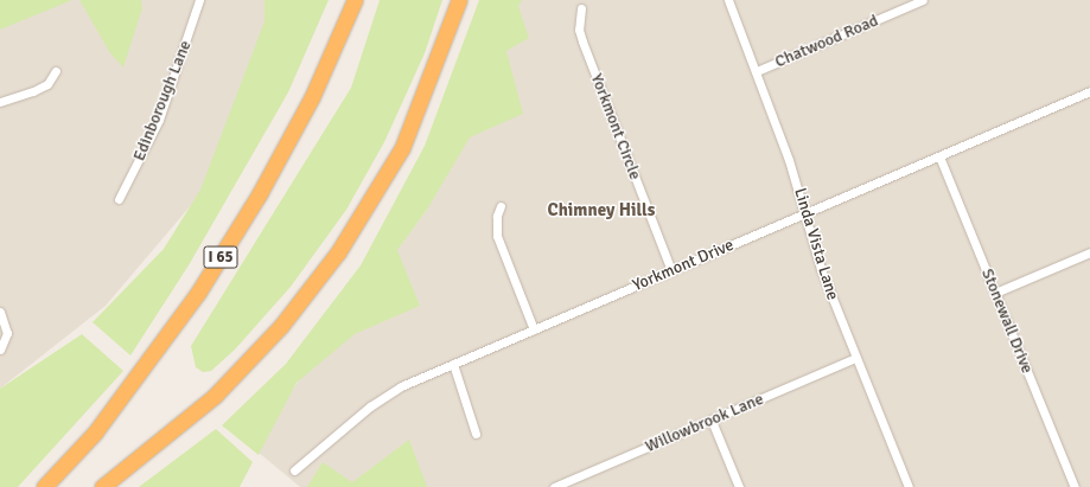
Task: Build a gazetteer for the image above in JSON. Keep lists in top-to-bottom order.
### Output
{
  "streets": {
    "highway": ["I 65"],
    "street": [
      "Chatwood Road",
      "Edinborough Lane",
      "Yorkmont Circle",
      "Linda Vista Lane",
      "Yorkmont Drive",
      "Stonewall Drive",
      "Willowbrook Lane"
    ]
  },
  "crossings": [
    ["Chatwood Road", "Linda Vista Lane"],
    ["Yorkmont Circle", "Yorkmont Drive"],
    ["Linda Vista Lane", "Yorkmont Drive"],
    ["Linda Vista Lane", "Willowbrook Lane"],
    ["Yorkmont Drive", "Stonewall Drive"]
  ],
  "districts": ["Chimney Hills"]
}
